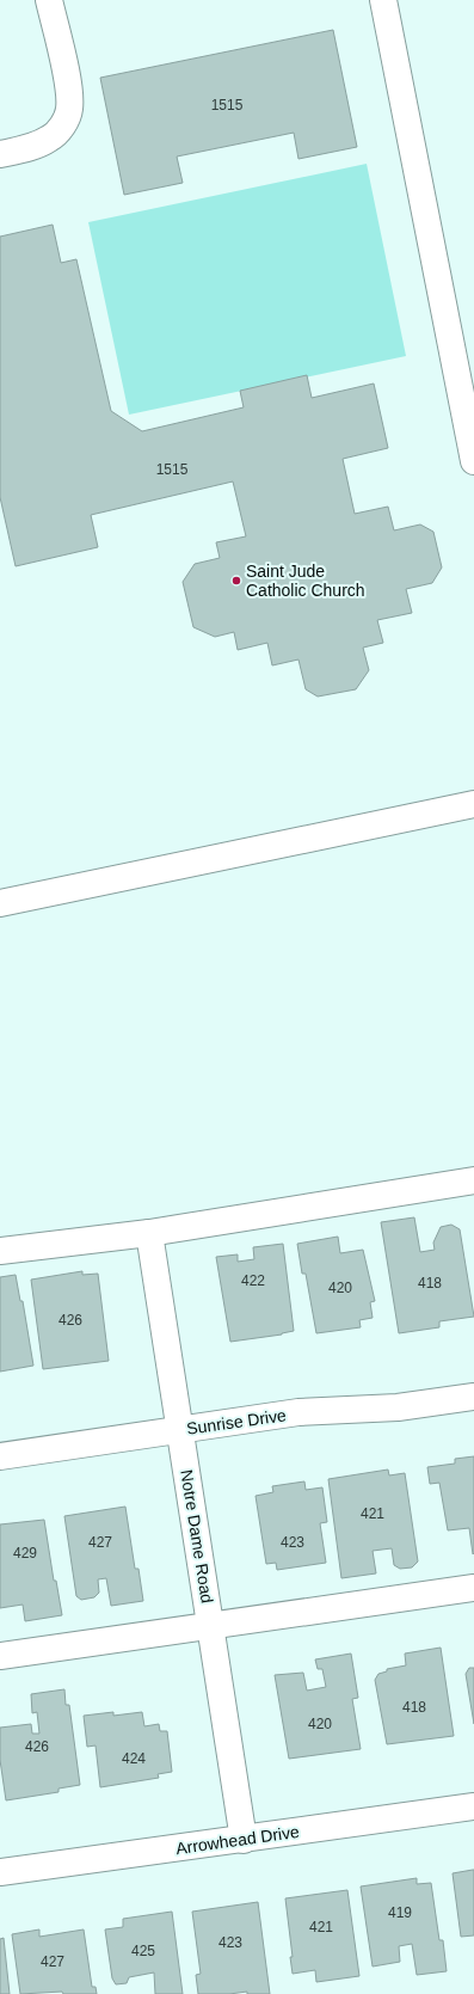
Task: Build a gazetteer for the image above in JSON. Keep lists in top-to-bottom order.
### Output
{
  "streets": {
    "street": ["Sunrise Drive", "Notre Dame Road", "Arrowhead Drive"]
  },
  "crossings": [
    ["Sunrise Drive", "Notre Dame Road"],
    ["Notre Dame Road", "Arrowhead Drive"]
  ],
  "places": ["Saint Jude Catholic Church"],
  "house_numbers": [
    "1515",
    "1515",
    "422",
    "418",
    "420",
    "426",
    "421",
    "427",
    "423",
    "429",
    "418",
    "420",
    "426",
    "424",
    "419",
    "421",
    "423",
    "425",
    "427"
  ]
}
